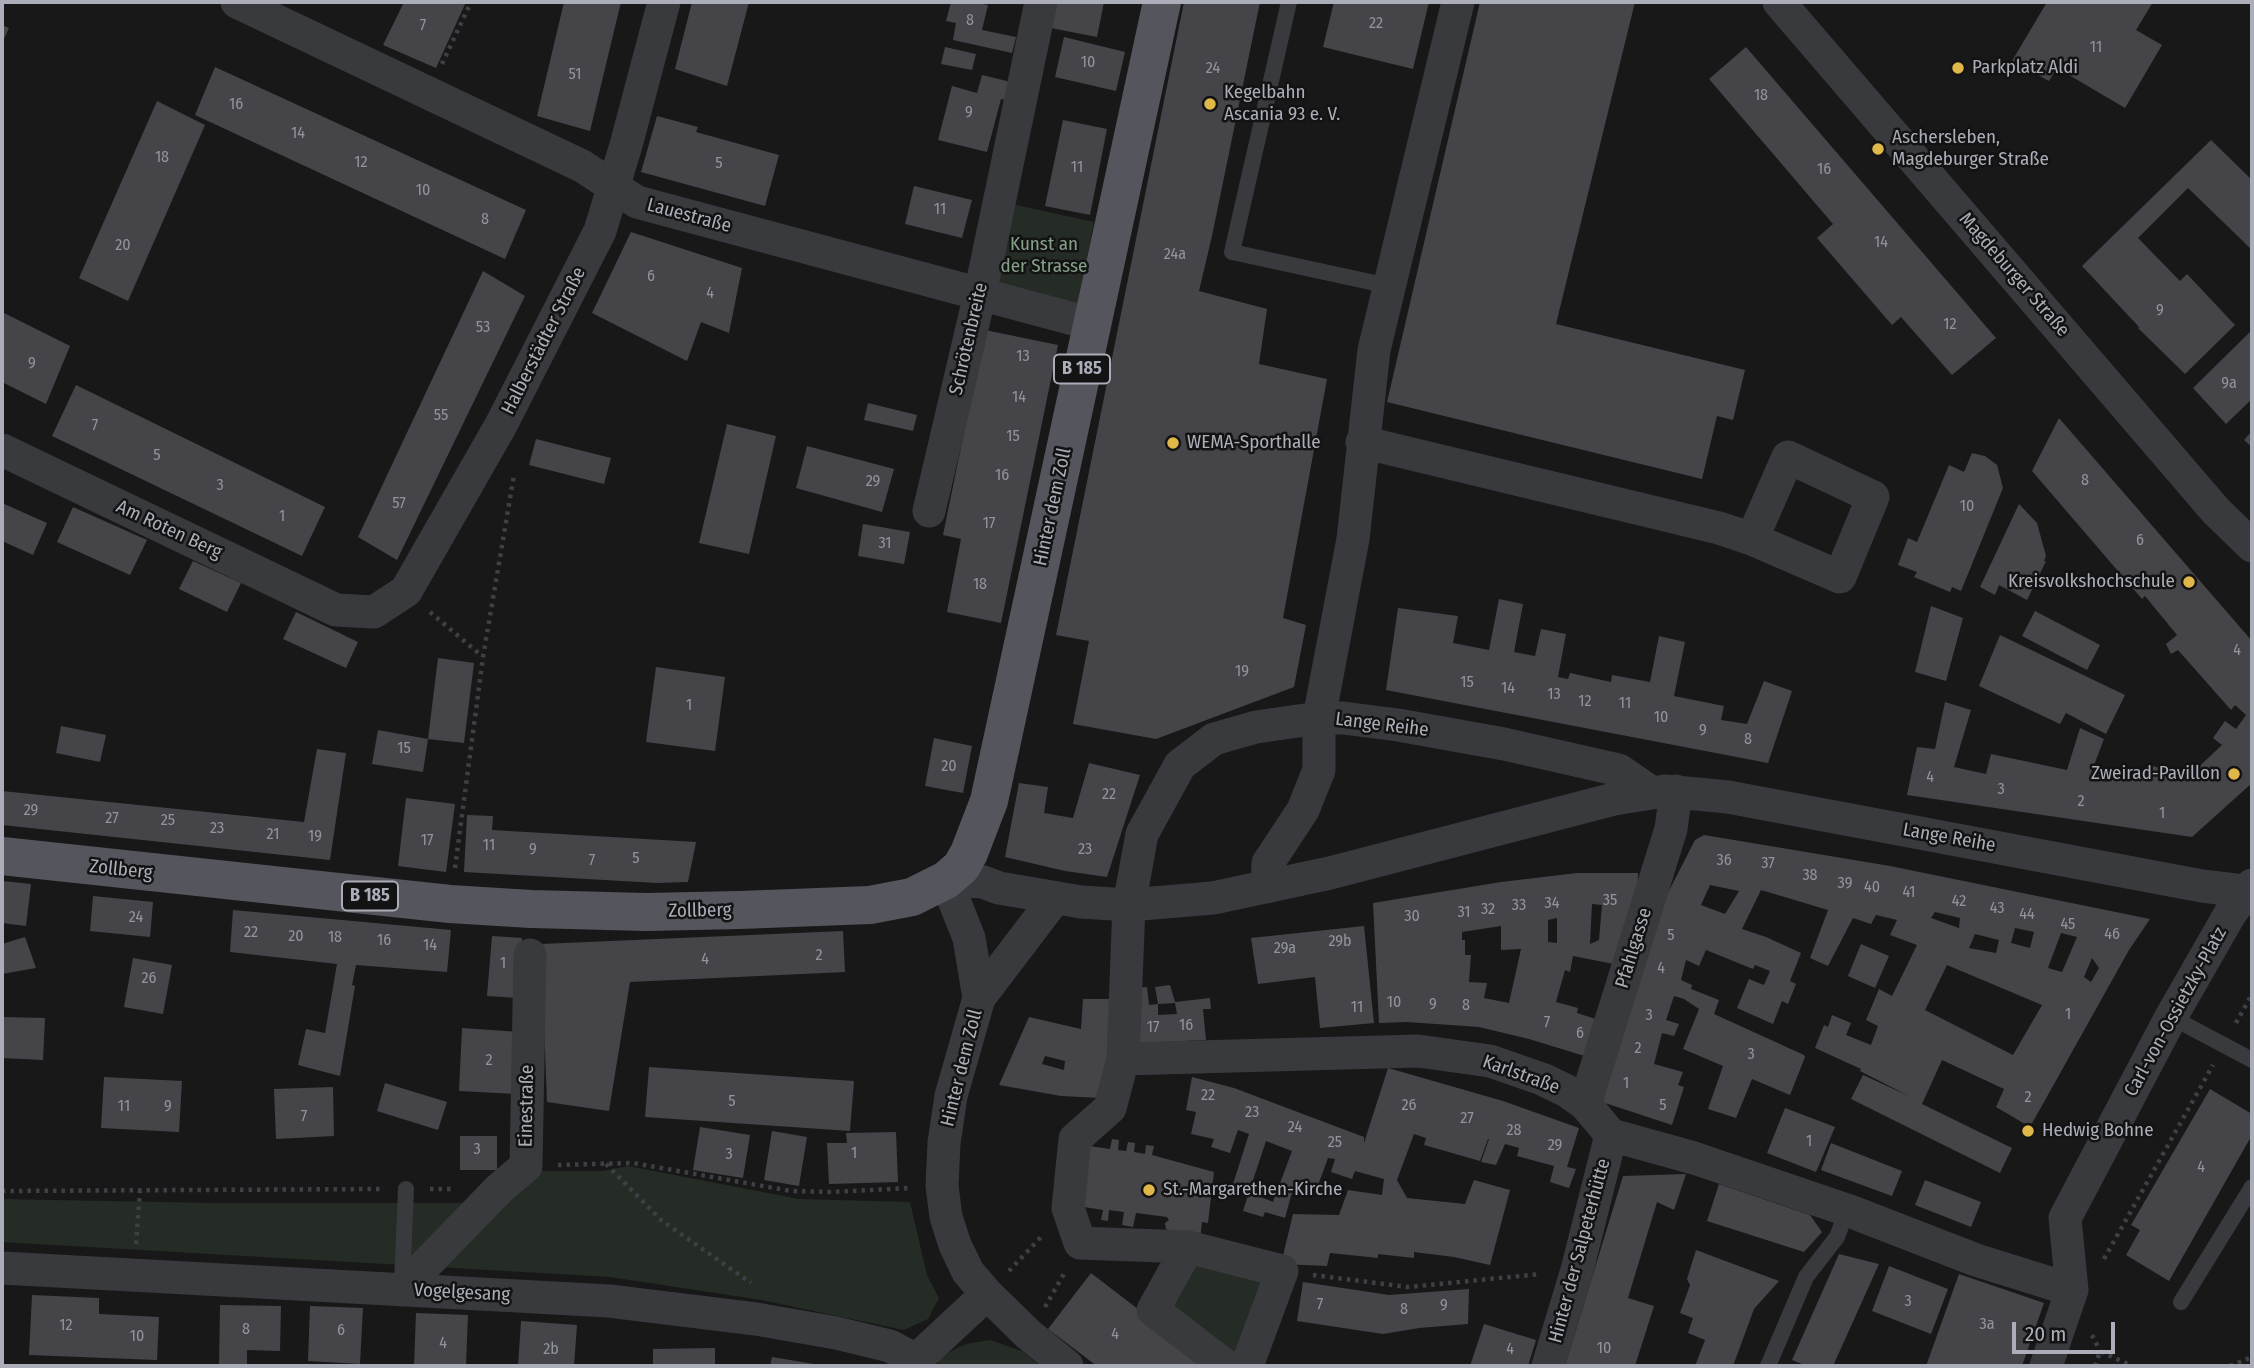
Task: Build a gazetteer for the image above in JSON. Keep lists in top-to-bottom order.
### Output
{
  "streets": {
    "main road": ["B 185", "Hinter dem Zoll", "Zollberg"],
    "street": [
      "Lauestraße",
      "Magdeburger Straße",
      "Schrötenbreite",
      "Halberstädter Straße",
      "Am Roten Berg",
      "Lange Reihe",
      "Pfahlgasse",
      "Carl-von-Ossietzky-Platz",
      "Karlstraße",
      "Einestraße",
      "Hinter der Salpeterhütte",
      "Vogelgesang"
    ]
  },
  "crossings": [
    ["Lauestraße", "Schrötenbreite"],
    ["Lauestraße", "Halberstädter Straße"],
    ["Lauestraße", "Hinter dem Zoll"],
    ["Halberstädter Straße", "Am Roten Berg"],
    ["Hinter dem Zoll", "Lange Reihe"],
    ["Hinter dem Zoll", "Zollberg"],
    ["Lange Reihe", "Zollberg"],
    ["Lange Reihe", "Pfahlgasse"],
    ["Lange Reihe", "Carl-von-Ossietzky-Platz"],
    ["Pfahlgasse", "Karlstraße"],
    ["Karlstraße", "Hinter der Salpeterhütte"],
    ["Einestraße", "Vogelgesang"]
  ],
  "parks": ["Kunst an der Strasse"],
  "places": [
    "Parkplatz Aldi",
    "Kegelbahn Ascania 93 e. V.",
    "Aschersleben, Magdeburger Straße",
    "WEMA-Sporthalle",
    "Kreisvolkshochschule",
    "Zweirad-Pavillon",
    "Hedwig Bohne",
    "St.-Margarethen-Kirche"
  ],
  "house_numbers": [
    "8",
    "22",
    "7",
    "11",
    "10",
    "24",
    "51",
    "18",
    "16",
    "9",
    "14",
    "18",
    "12",
    "5",
    "11",
    "16",
    "10",
    "11",
    "8",
    "14",
    "20",
    "24a",
    "6",
    "4",
    "9",
    "12",
    "53",
    "13",
    "9",
    "9a",
    "14",
    "55",
    "7",
    "15",
    "5",
    "16",
    "8",
    "29",
    "3",
    "57",
    "10",
    "1",
    "17",
    "6",
    "31",
    "18",
    "4",
    "19",
    "15",
    "14",
    "13",
    "12",
    "11",
    "1",
    "10",
    "9",
    "8",
    "15",
    "20",
    "4",
    "3",
    "22",
    "2",
    "29",
    "1",
    "27",
    "25",
    "23",
    "21",
    "19",
    "17",
    "11",
    "9",
    "23",
    "5",
    "7",
    "36",
    "37",
    "38",
    "39",
    "40",
    "41",
    "35",
    "42",
    "34",
    "33",
    "43",
    "32",
    "31",
    "44",
    "30",
    "24",
    "45",
    "22",
    "46",
    "5",
    "20",
    "18",
    "16",
    "29b",
    "14",
    "29a",
    "2",
    "4",
    "1",
    "4",
    "26",
    "10",
    "9",
    "8",
    "11",
    "1",
    "3",
    "7",
    "16",
    "17",
    "6",
    "2",
    "3",
    "2",
    "1",
    "22",
    "2",
    "5",
    "26",
    "5",
    "11",
    "9",
    "23",
    "7",
    "27",
    "24",
    "28",
    "1",
    "25",
    "29",
    "3",
    "1",
    "3",
    "4",
    "3",
    "7",
    "9",
    "8",
    "3a",
    "12",
    "8",
    "6",
    "4",
    "10",
    "4",
    "10",
    "2b",
    "4"
  ],
  "scale_bar": "20 m"
}
